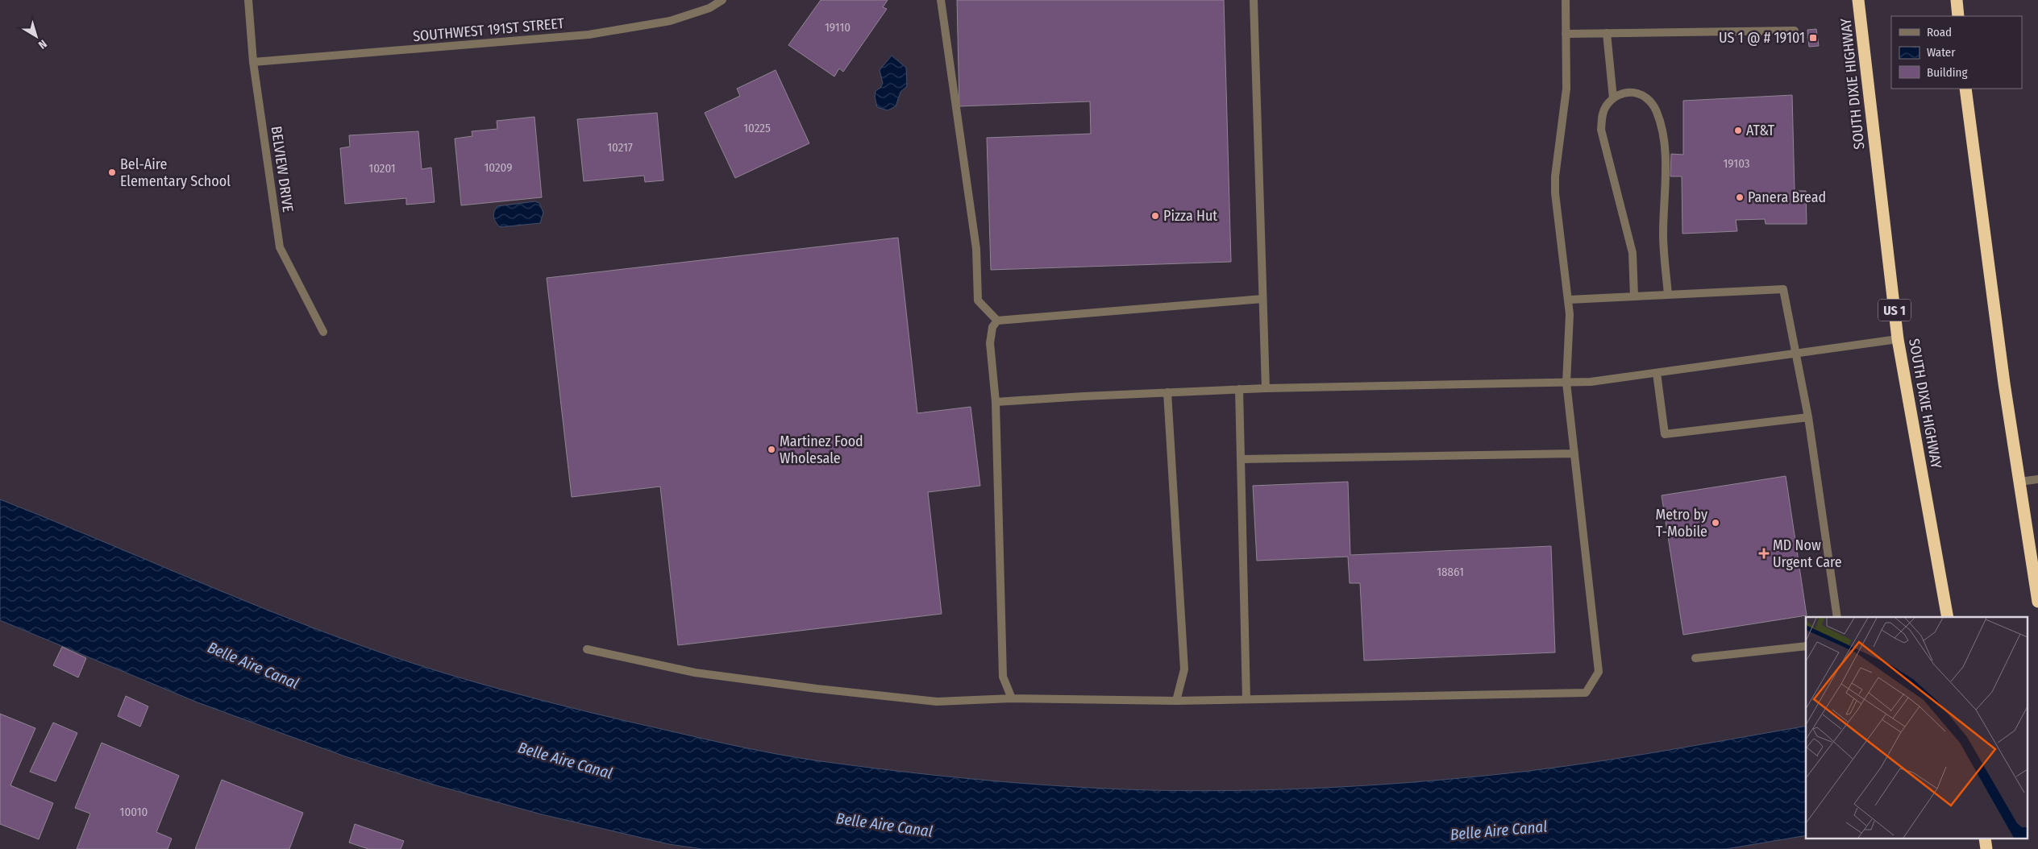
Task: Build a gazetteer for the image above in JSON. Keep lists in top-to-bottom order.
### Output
{
  "streets": {
    "highway": ["SOUTH DIXIE HIGHWAY", "US 1"],
    "street": ["SOUTHWEST 191ST STREET", "BELVIEW DRIVE"]
  },
  "crossings": [
    ["SOUTHWEST 191ST STREET", "BELVIEW DRIVE"]
  ],
  "water": ["Belle Aire Canal"],
  "places": {
    "transit": ["US 1 @ # 19101"],
    "other": [
      "AT&T",
      "Bel-Aire Elementary School",
      "Panera Bread",
      "Pizza Hut",
      "Martinez Food Wholesale",
      "Metro by T-Mobile"
    ],
    "health": ["MD Now Urgent Care"]
  },
  "house_numbers": [
    "19110",
    "10225",
    "10217",
    "19103",
    "10209",
    "10201",
    "18861",
    "10010"
  ],
  "legend": ["Road", "Water", "Building"],
  "north": "bottom right"
}
